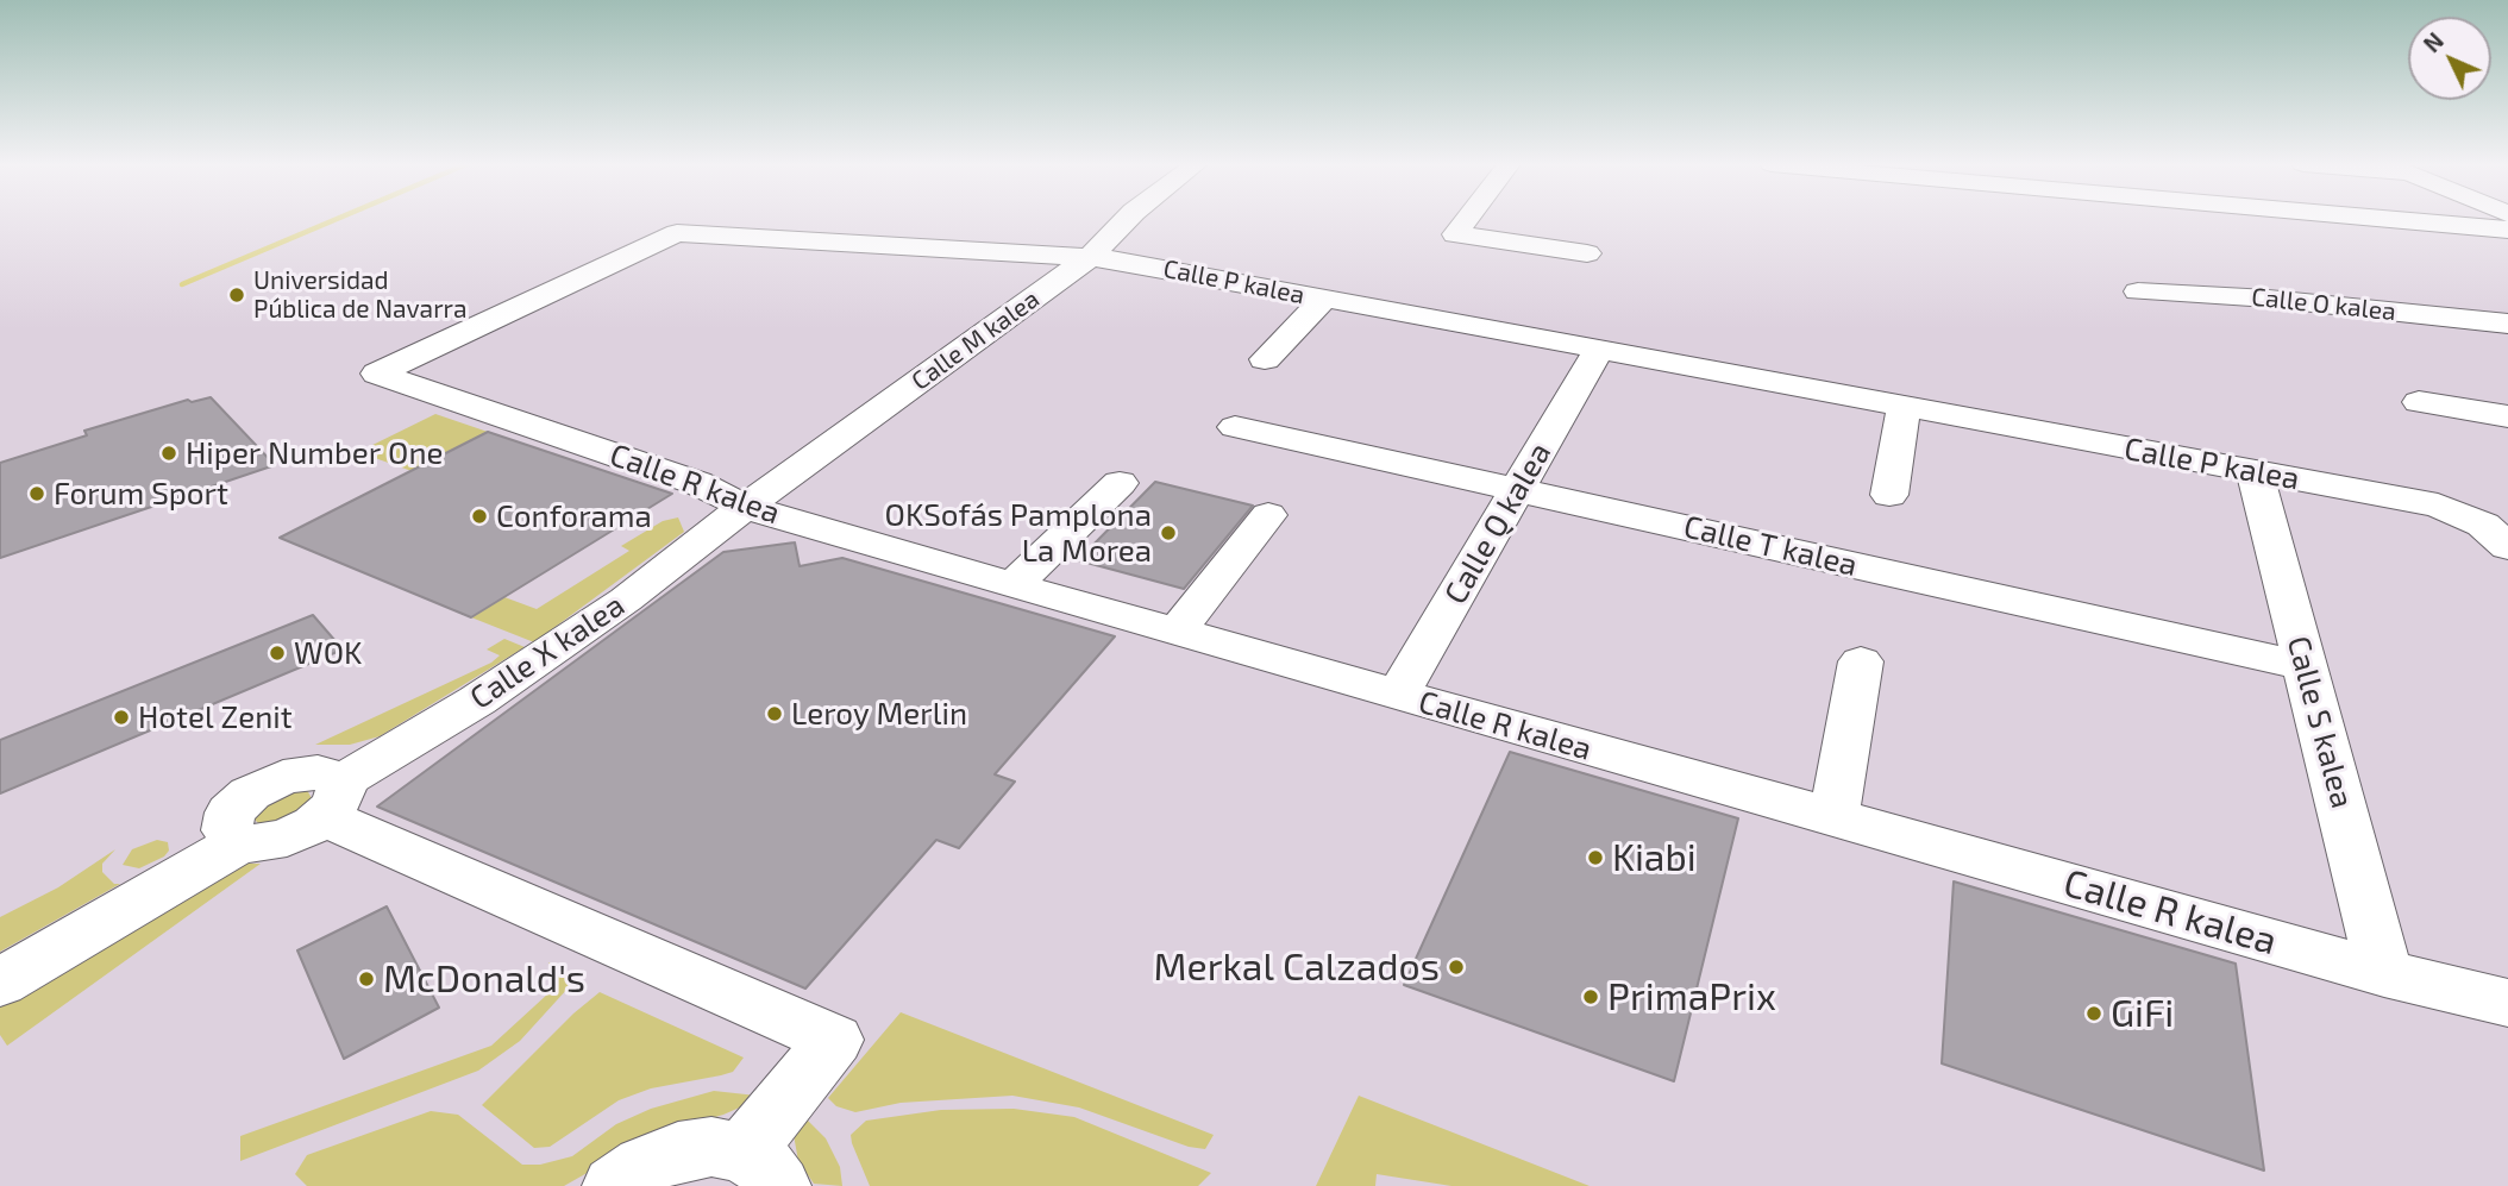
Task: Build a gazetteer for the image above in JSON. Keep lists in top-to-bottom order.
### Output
{
  "streets": {
    "street": [
      "Calle P kalea",
      "Calle O kalea",
      "Calle M kalea",
      "Calle R kalea",
      "Calle Q kalea",
      "Calle T kalea",
      "Calle X kalea",
      "Calle S kalea"
    ]
  },
  "crossings": [
    ["Calle P kalea", "Calle M kalea"],
    ["Calle P kalea", "Calle R kalea"],
    ["Calle P kalea", "Calle Q kalea"],
    ["Calle P kalea", "Calle S kalea"],
    ["Calle M kalea", "Calle R kalea"],
    ["Calle M kalea", "Calle X kalea"],
    ["Calle R kalea", "Calle Q kalea"],
    ["Calle R kalea", "Calle X kalea"],
    ["Calle R kalea", "Calle S kalea"],
    ["Calle Q kalea", "Calle T kalea"],
    ["Calle T kalea", "Calle S kalea"]
  ],
  "places": [
    "Universidad Pública de Navarra",
    "Hiper Number One",
    "Forum Sport",
    "Conforama",
    "OKSofás Pamplona La Morea",
    "WOK",
    "Leroy Merlin",
    "Hotel Zenit",
    "Kiabi",
    "Merkal Calzados",
    "McDonald's",
    "PrimaPrix",
    "GiFi"
  ],
  "north": "top left"
}
